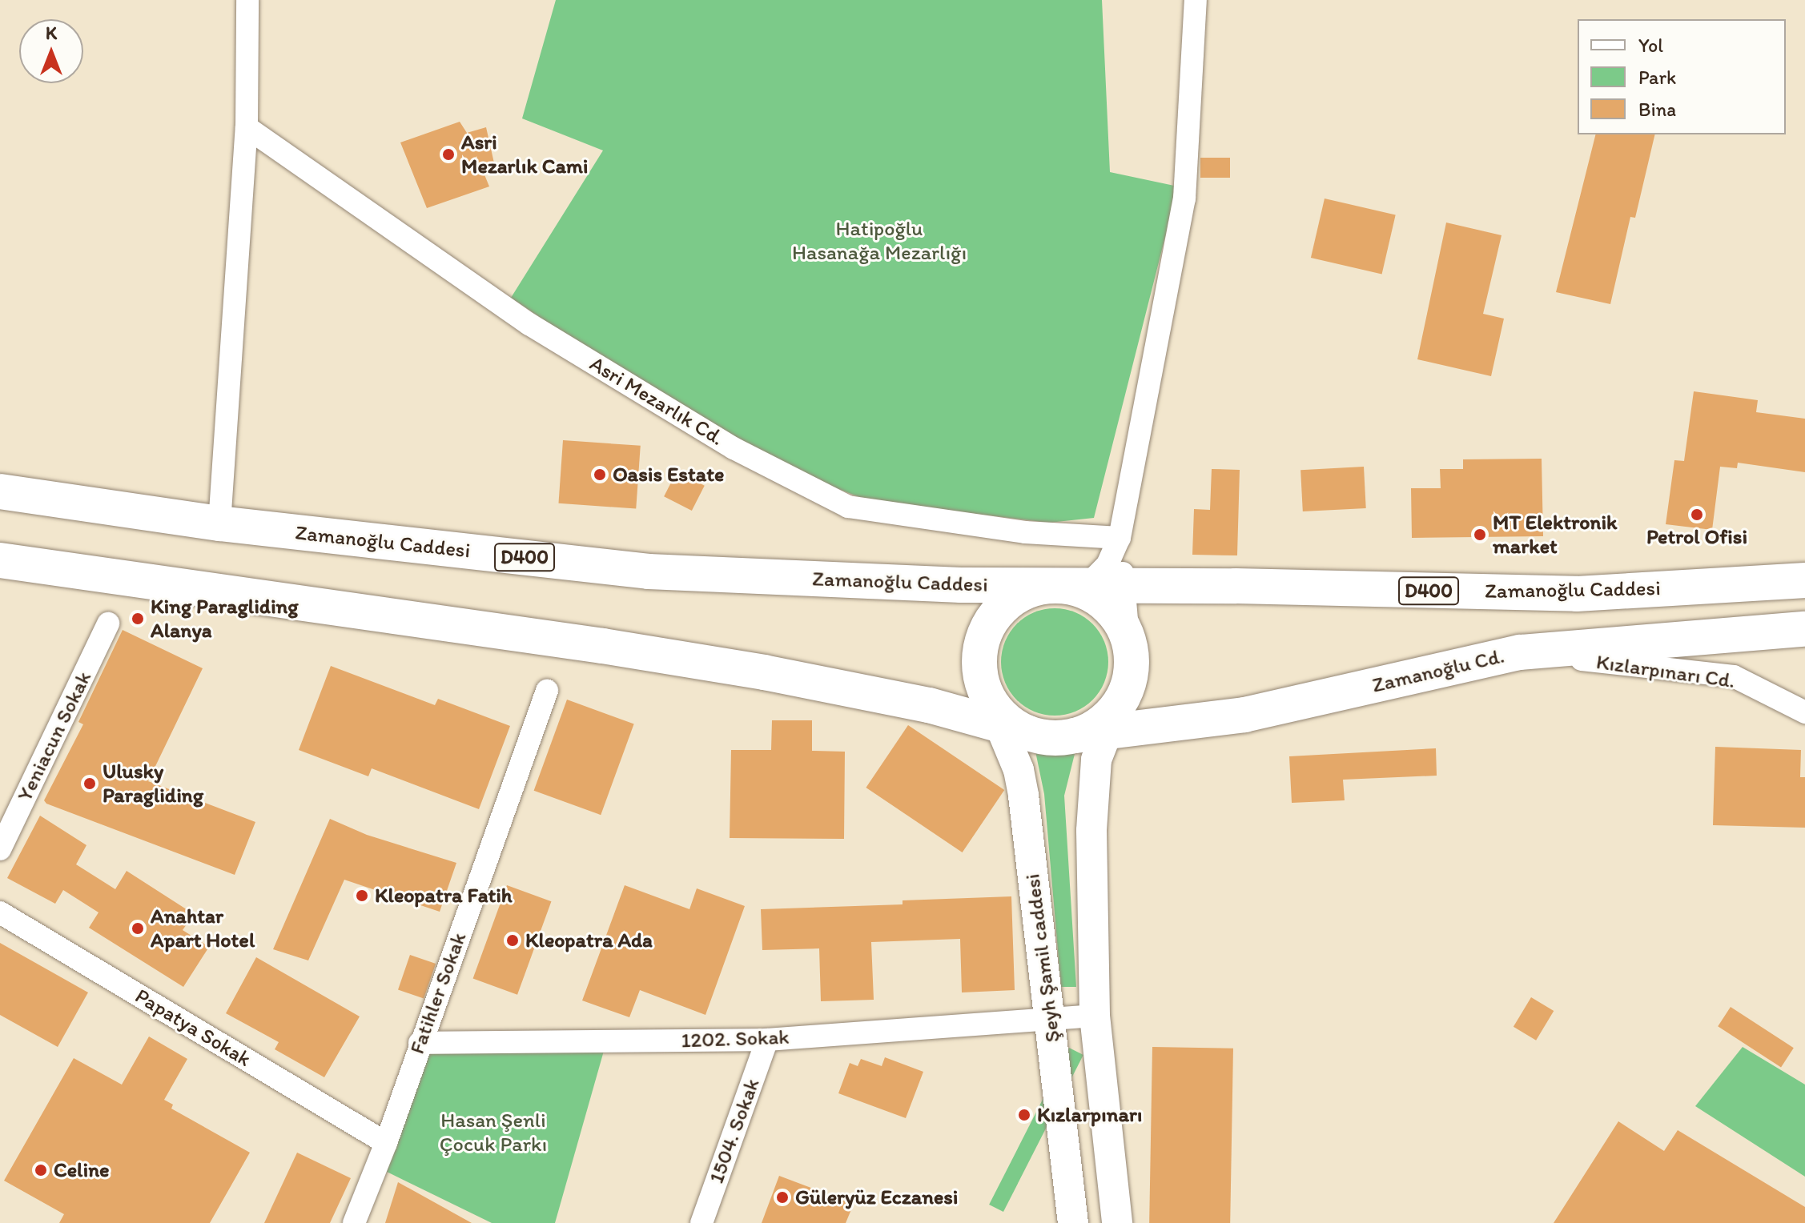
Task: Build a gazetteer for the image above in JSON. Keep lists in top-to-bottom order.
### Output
{
  "streets": {
    "highway": ["Zamanoğlu Caddesi", "D400", "Zamanoğlu Cd."],
    "main road": ["Şeyh Şamil caddesi"],
    "street": [
      "Asri Mezarlık Cd.",
      "Kızlarpınarı Cd.",
      "Yeniacun Sokak",
      "Fatihler Sokak",
      "Papatya Sokak",
      "1202. Sokak",
      "1504. Sokak"
    ]
  },
  "crossings": [
    ["Zamanoğlu Caddesi", "Zamanoğlu Cd."],
    ["Zamanoğlu Caddesi", "Şeyh Şamil caddesi"],
    ["Zamanoğlu Cd.", "Kızlarpınarı Cd."],
    ["Zamanoğlu Cd.", "Şeyh Şamil caddesi"],
    ["Şeyh Şamil caddesi", "1202. Sokak"],
    ["Fatihler Sokak", "Papatya Sokak"],
    ["Fatihler Sokak", "1202. Sokak"],
    ["1202. Sokak", "1504. Sokak"]
  ],
  "parks": ["Hatipoğlu Hasanağa Mezarlığı", "Hasan Şenli Çocuk Parkı"],
  "places": [
    "Asri Mezarlık Cami",
    "Oasis Estate",
    "Petrol Ofisi",
    "MT Elektronik market",
    "King Paragliding Alanya",
    "Ulusky Paragliding",
    "Kleopatra Fatih",
    "Anahtar Apart Hotel",
    "Kleopatra Ada",
    "Kızlarpınarı",
    "Celine",
    "Güleryüz Eczanesi"
  ],
  "legend": ["Yol", "Park", "Bina"],
  "north": "top"
}
